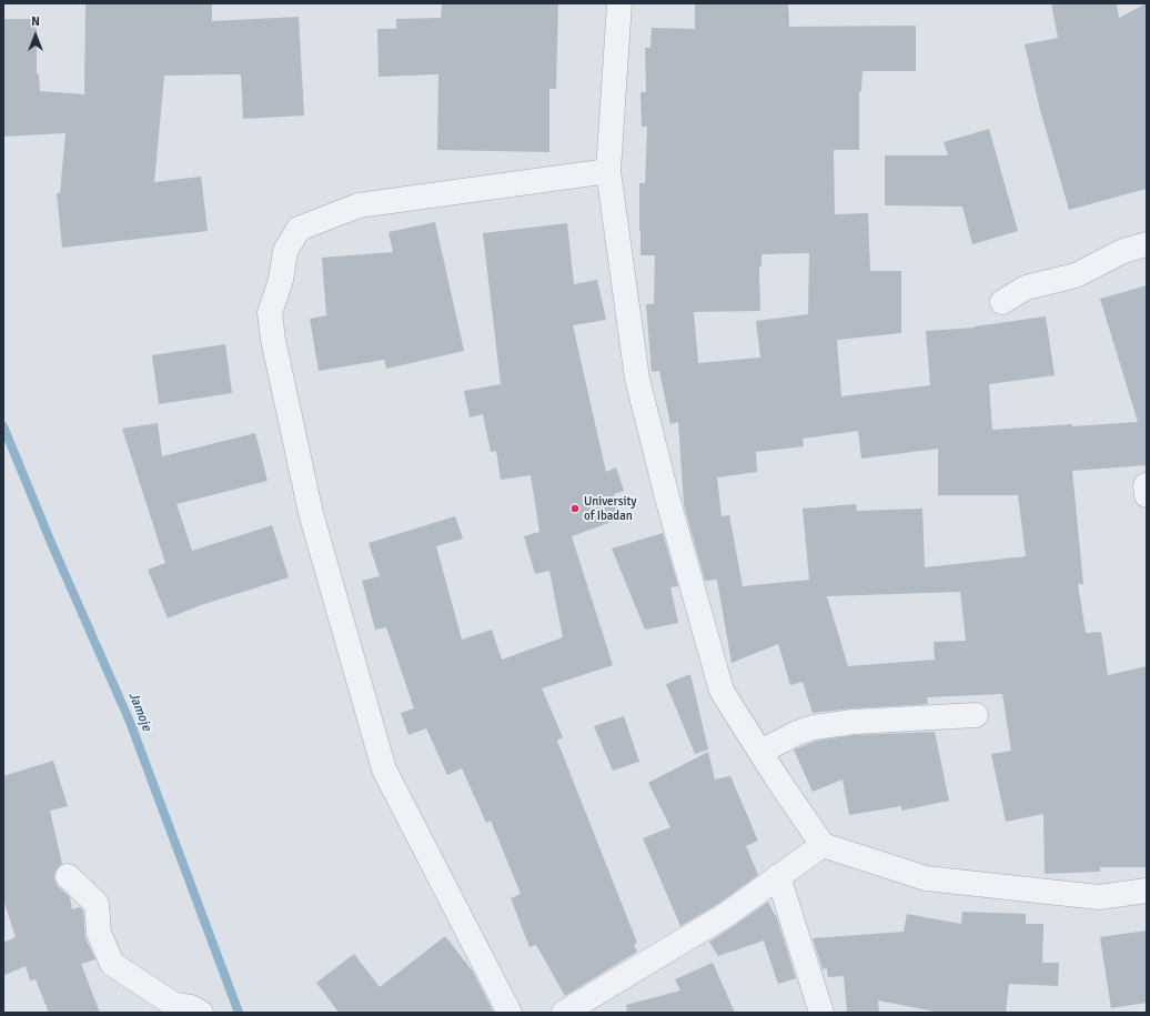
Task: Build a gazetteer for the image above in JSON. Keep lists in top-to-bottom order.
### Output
{
  "water": ["Jamoje"],
  "places": ["University of Ibadan"],
  "north": "top"
}
